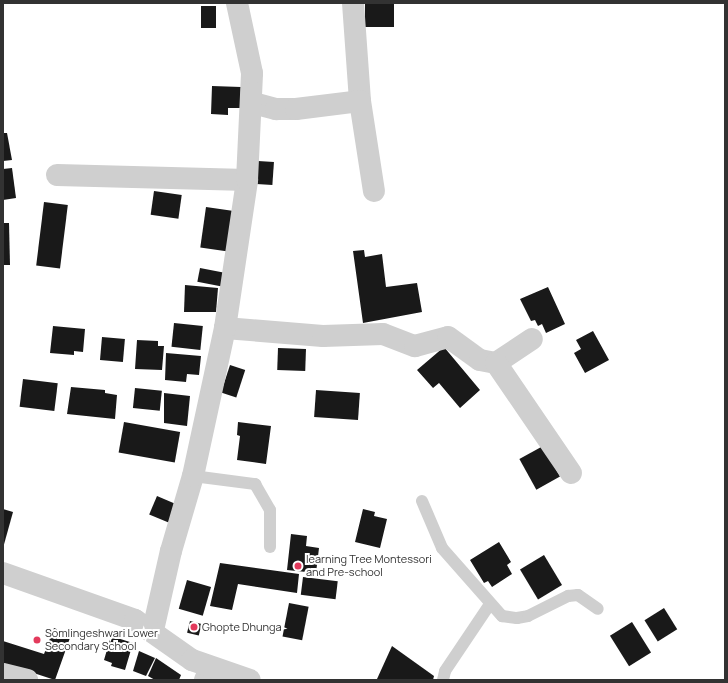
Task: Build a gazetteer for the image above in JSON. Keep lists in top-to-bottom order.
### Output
{
  "places": ["learning Tree Montessori and Pre-school", "Ghopte Dhunga", "Somlingeshwari Lower Secondary School"]
}
